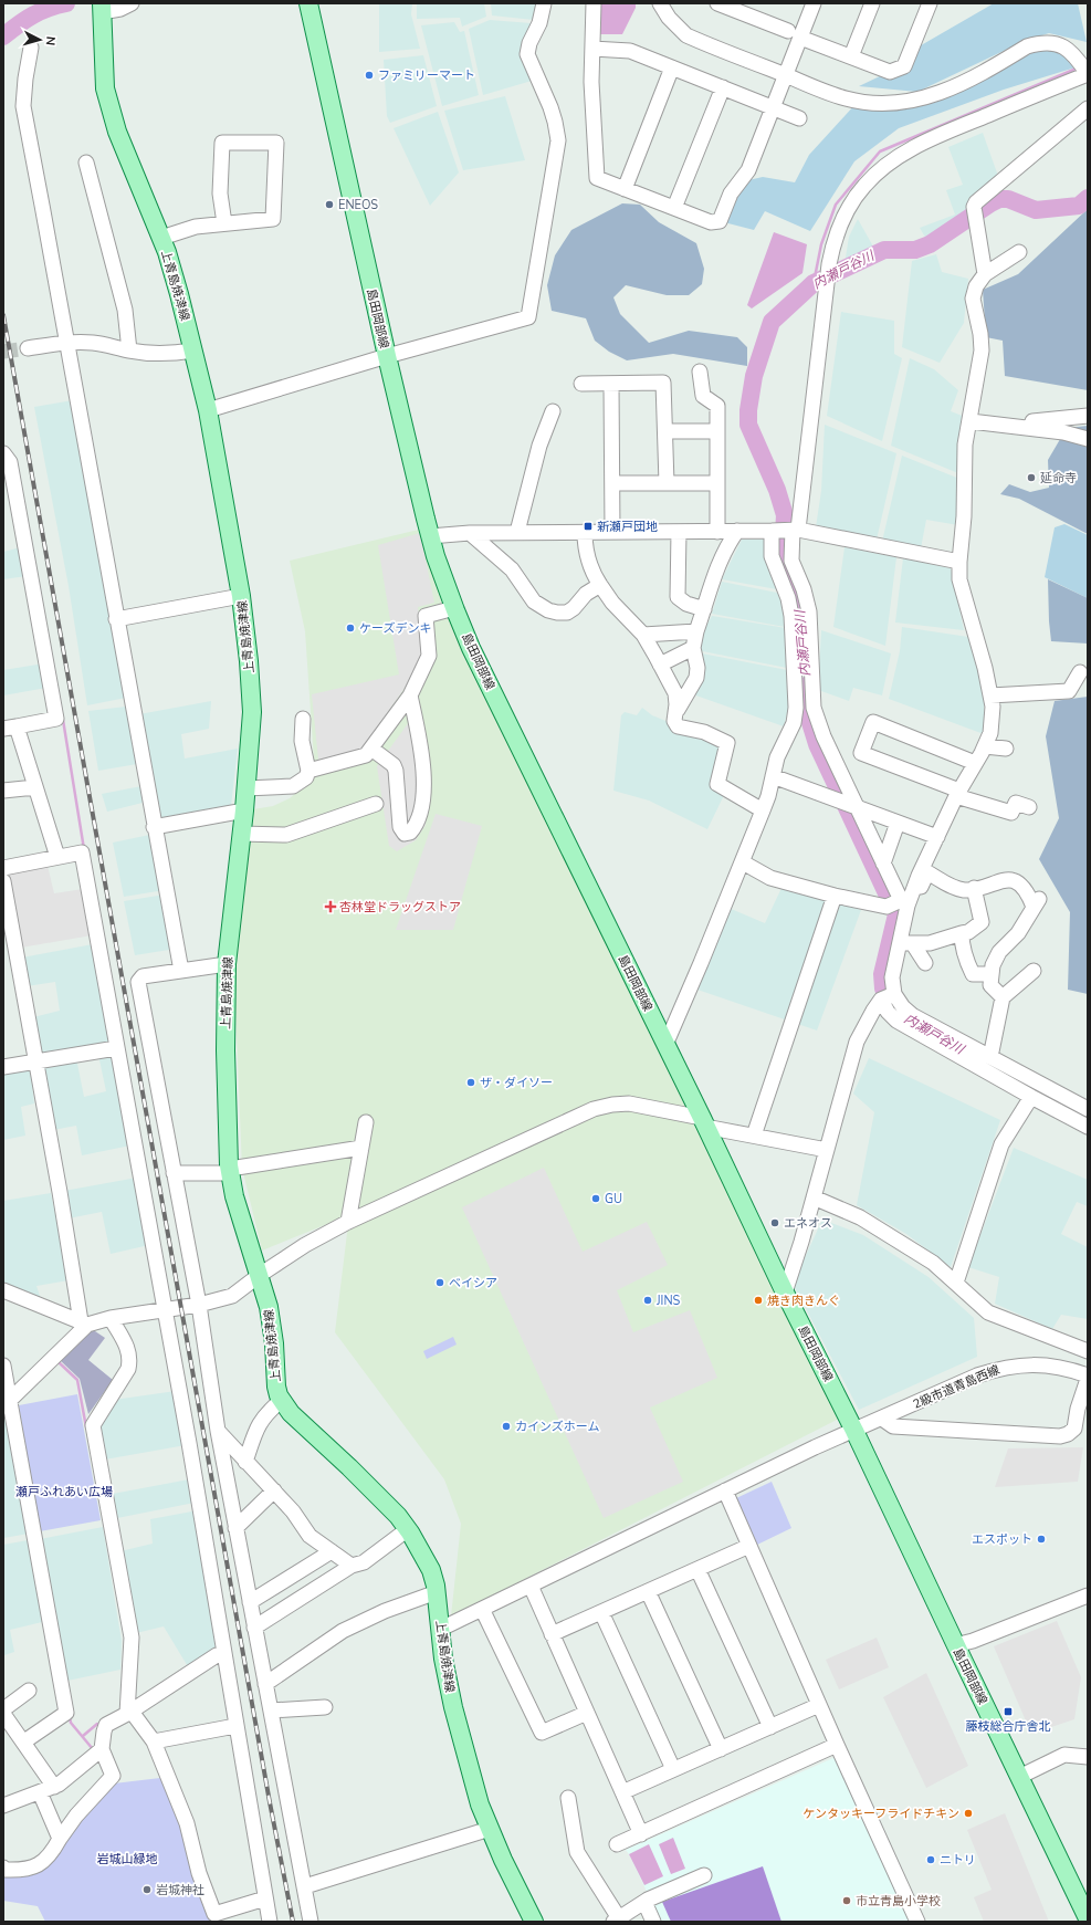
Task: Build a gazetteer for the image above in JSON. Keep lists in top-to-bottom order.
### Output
{
  "streets": {
    "main road": ["上青島焼津線", "島田岡部線"],
    "street": ["2級市道青島西線"]
  },
  "crossings": [
    ["上青島焼津線", "2級市道青島西線"],
    ["島田岡部線", "2級市道青島西線"]
  ],
  "water": ["内瀬戸谷川"],
  "parks": ["瀬戸ふれあい広場", "岩城山緑地"],
  "places": {
    "other": [
      "ファミリーマート",
      "ENEOS",
      "延命寺",
      "ケーズデンキ",
      "ザ・ダイソー",
      "GU",
      "エネオス",
      "ベイシア",
      "JINS",
      "焼き肉きんぐ",
      "カインズホーム",
      "エスポット",
      "ケンタッキーフライドチキン",
      "ニトリ",
      "岩城神社",
      "市立青島小学校"
    ],
    "transit": ["新瀬戸団地", "藤枝総合庁舎北"],
    "health": ["杏林堂ドラッグストア"]
  },
  "north": "right"
}
